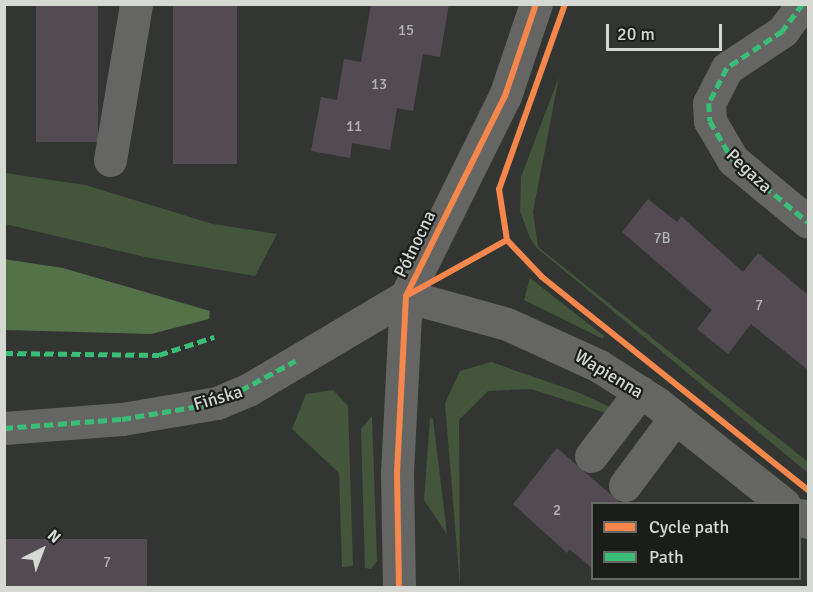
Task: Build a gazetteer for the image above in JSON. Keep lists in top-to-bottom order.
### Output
{
  "streets": {
    "street": [
      "Pegaza",
      "Północna",
      "Wapienna",
      "Fińska"
    ]
  },
  "crossings": [
    ["Północna", "Wapienna"],
    ["Północna", "Fińska"],
    ["Wapienna", "Fińska"]
  ],
  "house_numbers": [
    "15",
    "13",
    "11",
    "7B",
    "7",
    "2",
    "7"
  ],
  "legend": ["Cycle path", "Path"],
  "scale_bar": "20 m",
  "north": "top right"
}
